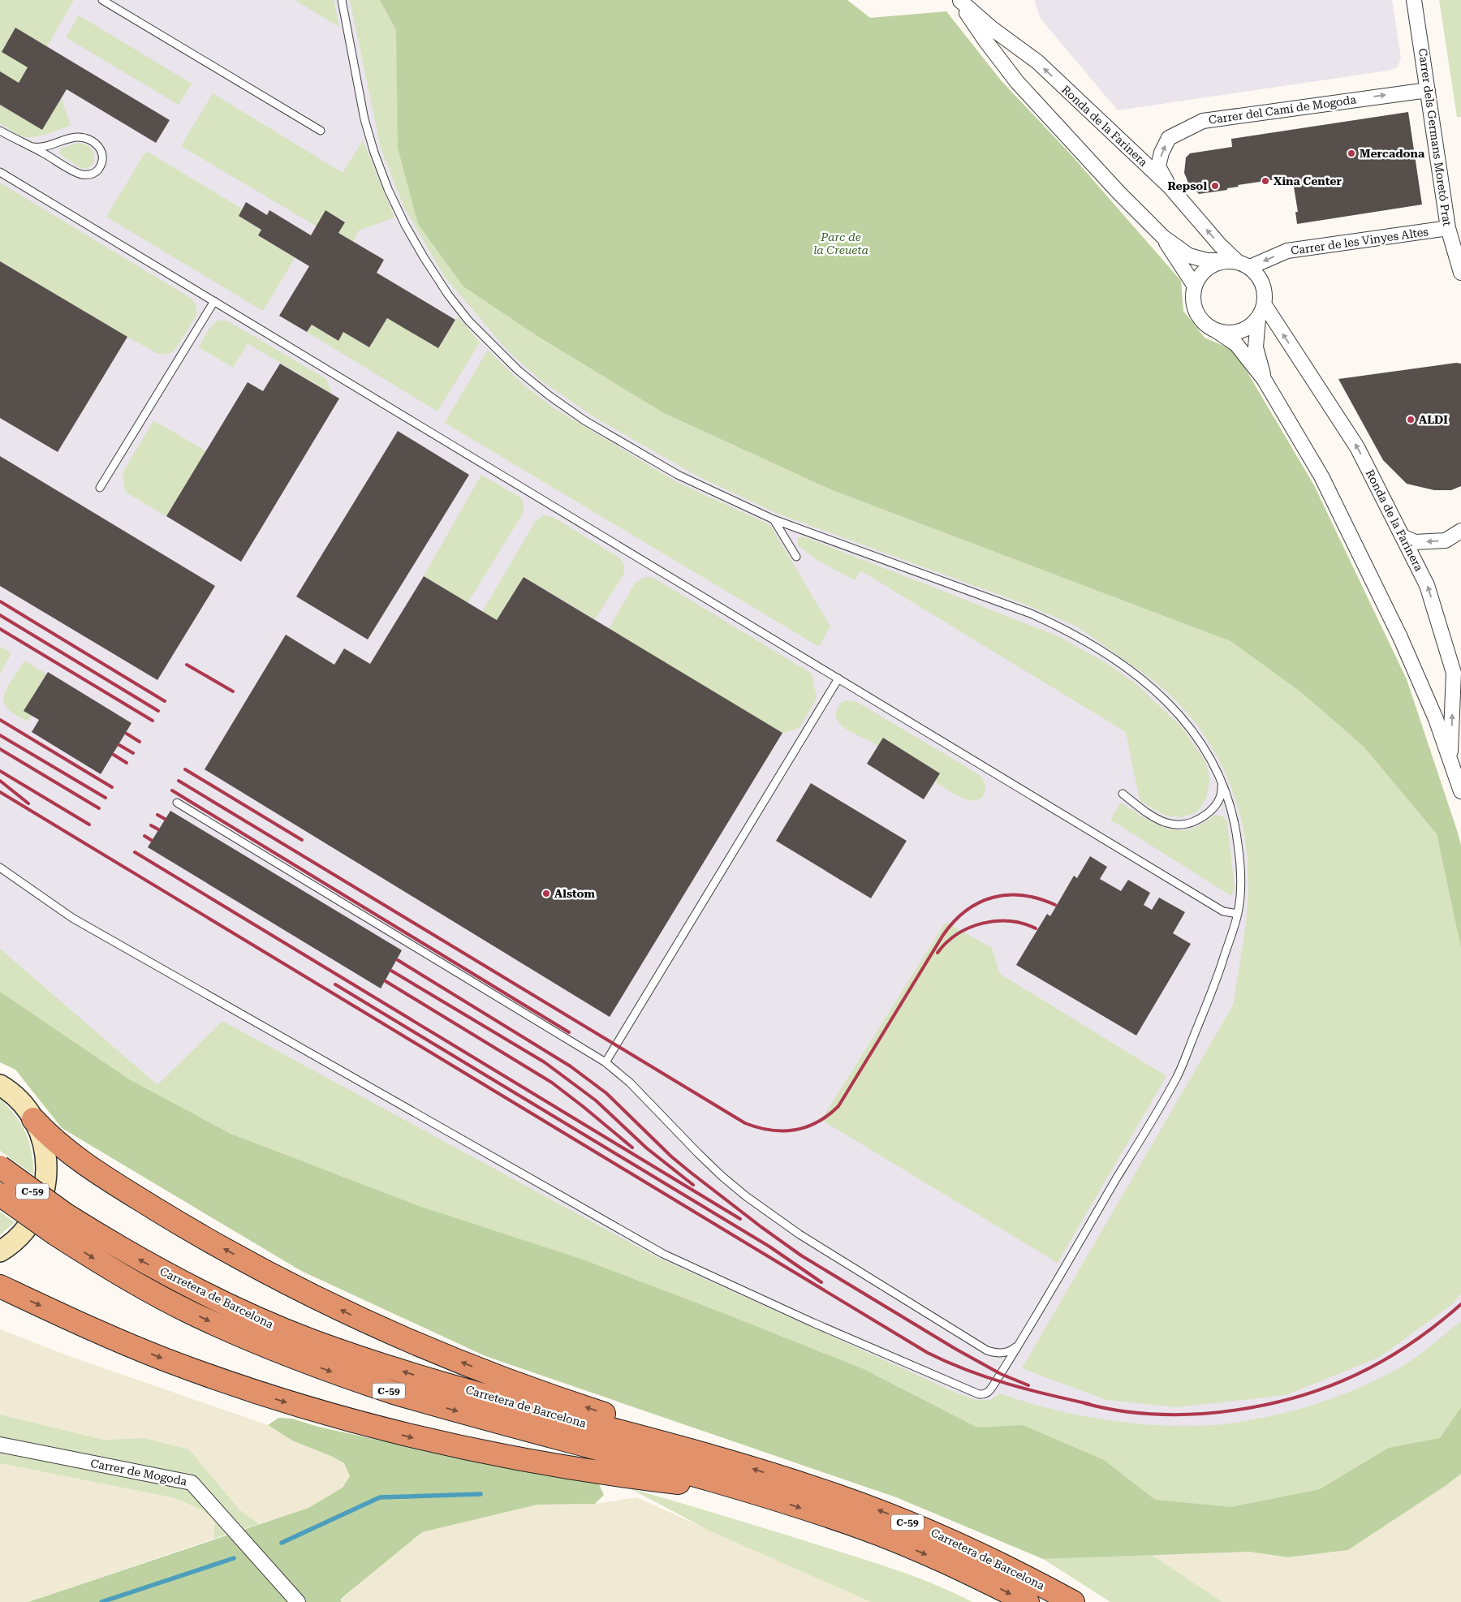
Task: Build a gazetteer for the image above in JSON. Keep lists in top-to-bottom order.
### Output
{
  "streets": {
    "highway": ["C-59", "Carretera de Barcelona"],
    "street": [
      "Carrer del Camí de Mogoda",
      "Ronda de la Farinera",
      "Carrer dels Germans Moretó Prat",
      "Carrer de les Vinyes Altes",
      "Carrer de Mogoda"
    ]
  },
  "crossings": [
    ["Carrer del Camí de Mogoda", "Ronda de la Farinera"],
    ["Carrer del Camí de Mogoda", "Carrer dels Germans Moretó Prat"],
    ["Ronda de la Farinera", "Carrer de les Vinyes Altes"],
    ["Carrer dels Germans Moretó Prat", "Carrer de les Vinyes Altes"]
  ],
  "one_way": ["Carrer del Camí de Mogoda", "Carrer de les Vinyes Altes"],
  "parks": ["Parc de la Creueta"],
  "places": [
    "Mercadona",
    "Xina Center",
    "Repsol",
    "ALDI",
    "Alstom"
  ]
}
